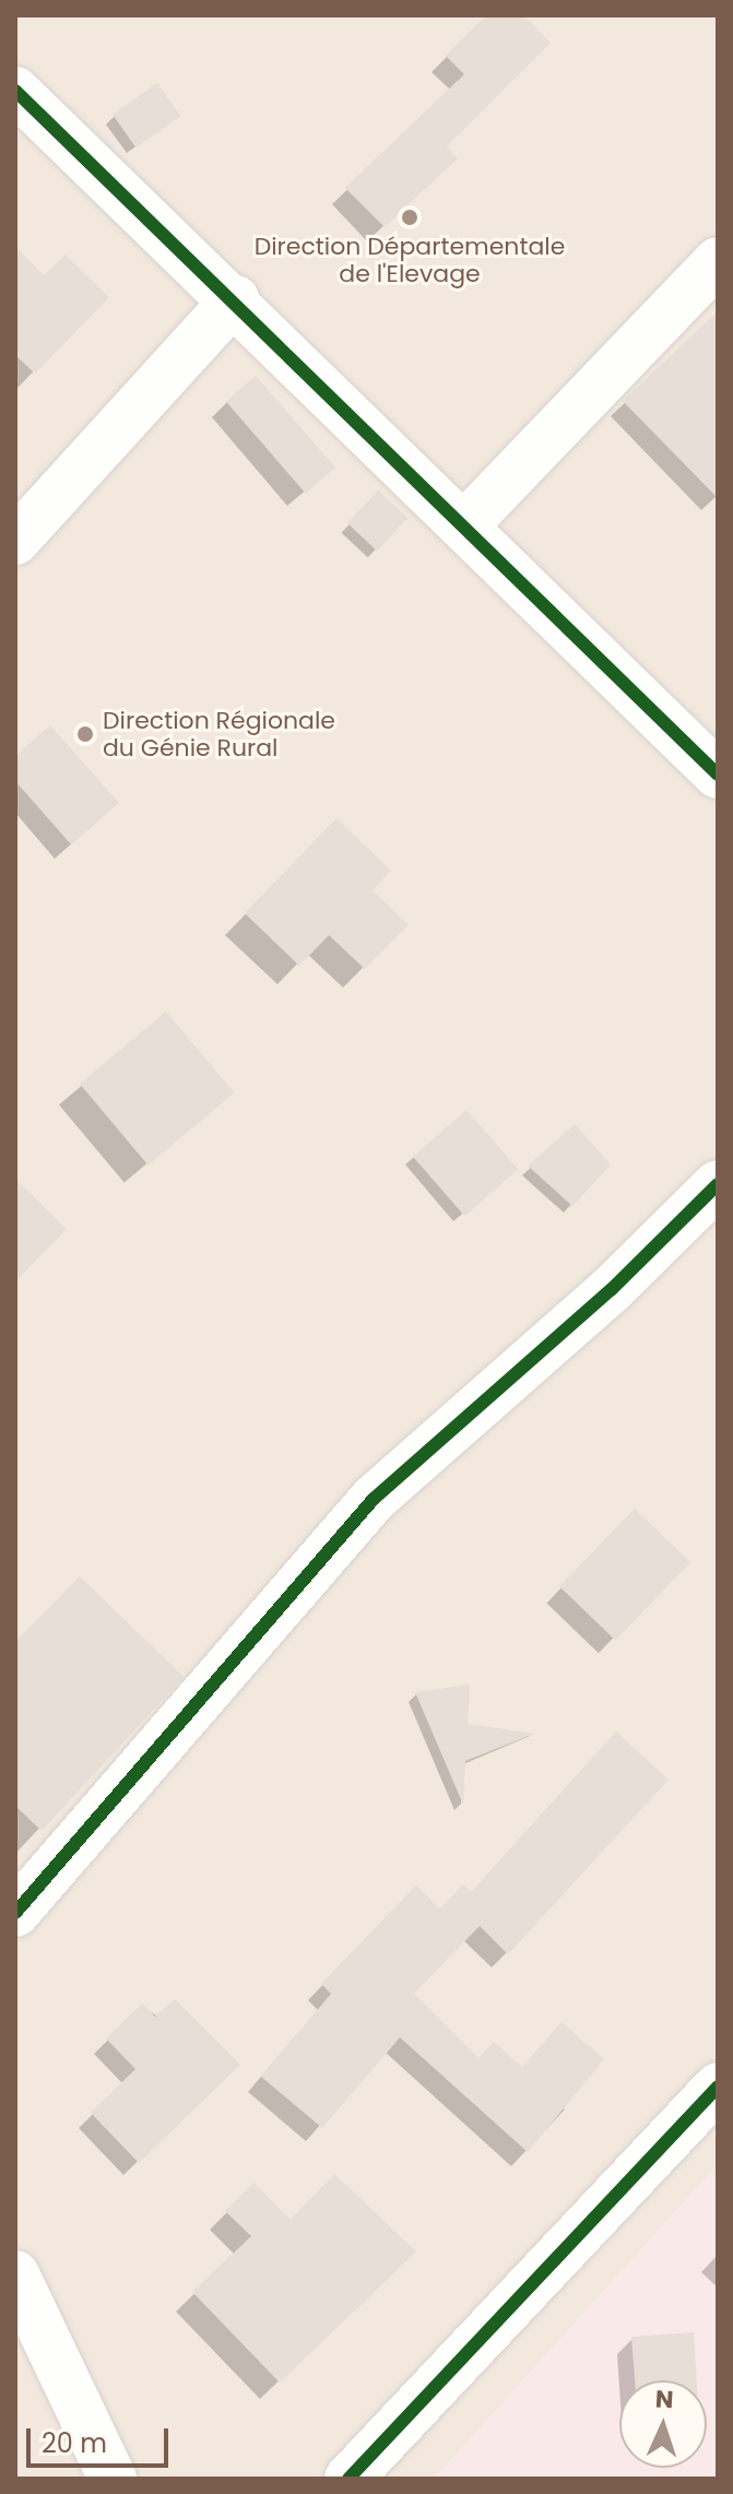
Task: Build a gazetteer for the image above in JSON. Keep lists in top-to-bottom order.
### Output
{
  "places": ["Direction Départementale de l'Elevage", "Direction Régionale du Génie Rural"],
  "scale_bar": "20 m",
  "north": "top"
}
